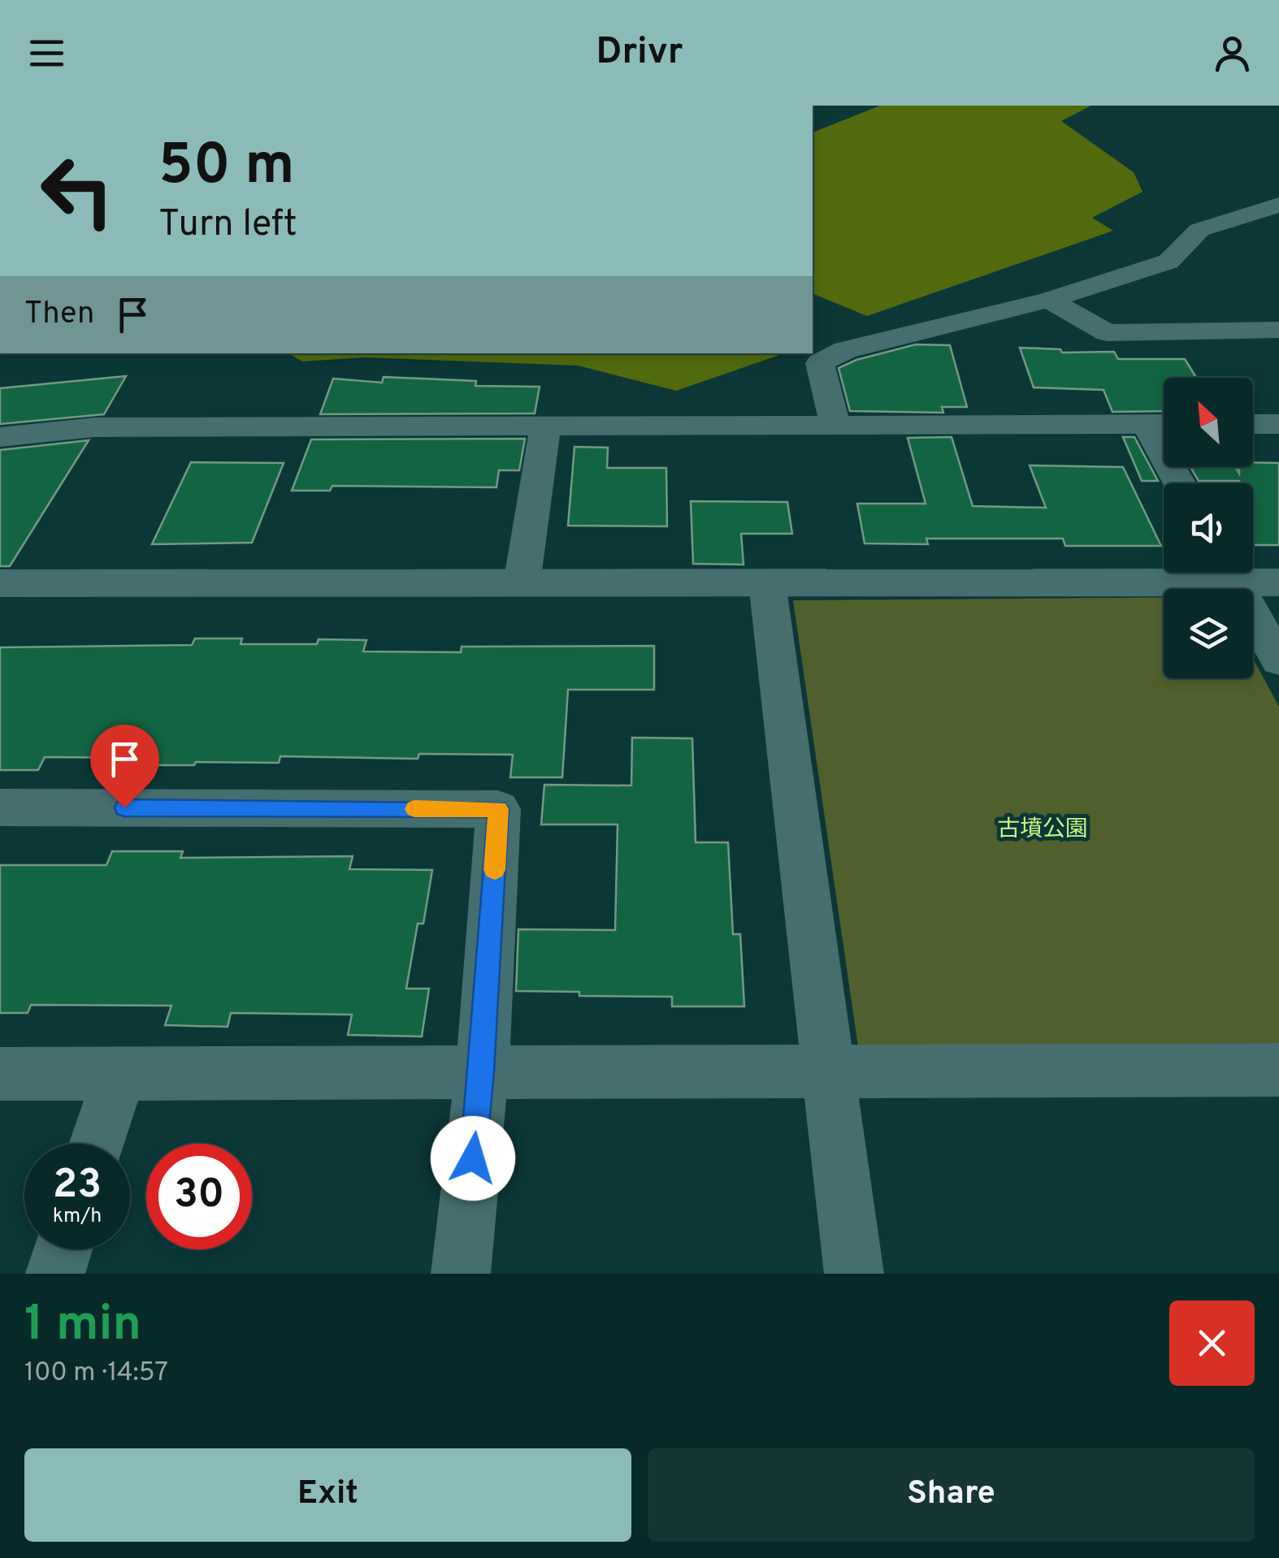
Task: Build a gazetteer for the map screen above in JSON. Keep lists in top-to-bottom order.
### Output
{
  "parks": ["古墳公園"],
  "north": "top left",
  "page": {
    "header": "Drivr",
    "turn": ["50 m", "Turn left"],
    "then": "Then",
    "speed": "23 km/h",
    "limit": "30",
    "heading": ["1 min", "100 m · 14:57"],
    "buttons": ["Exit", "Share"]
  }
}
